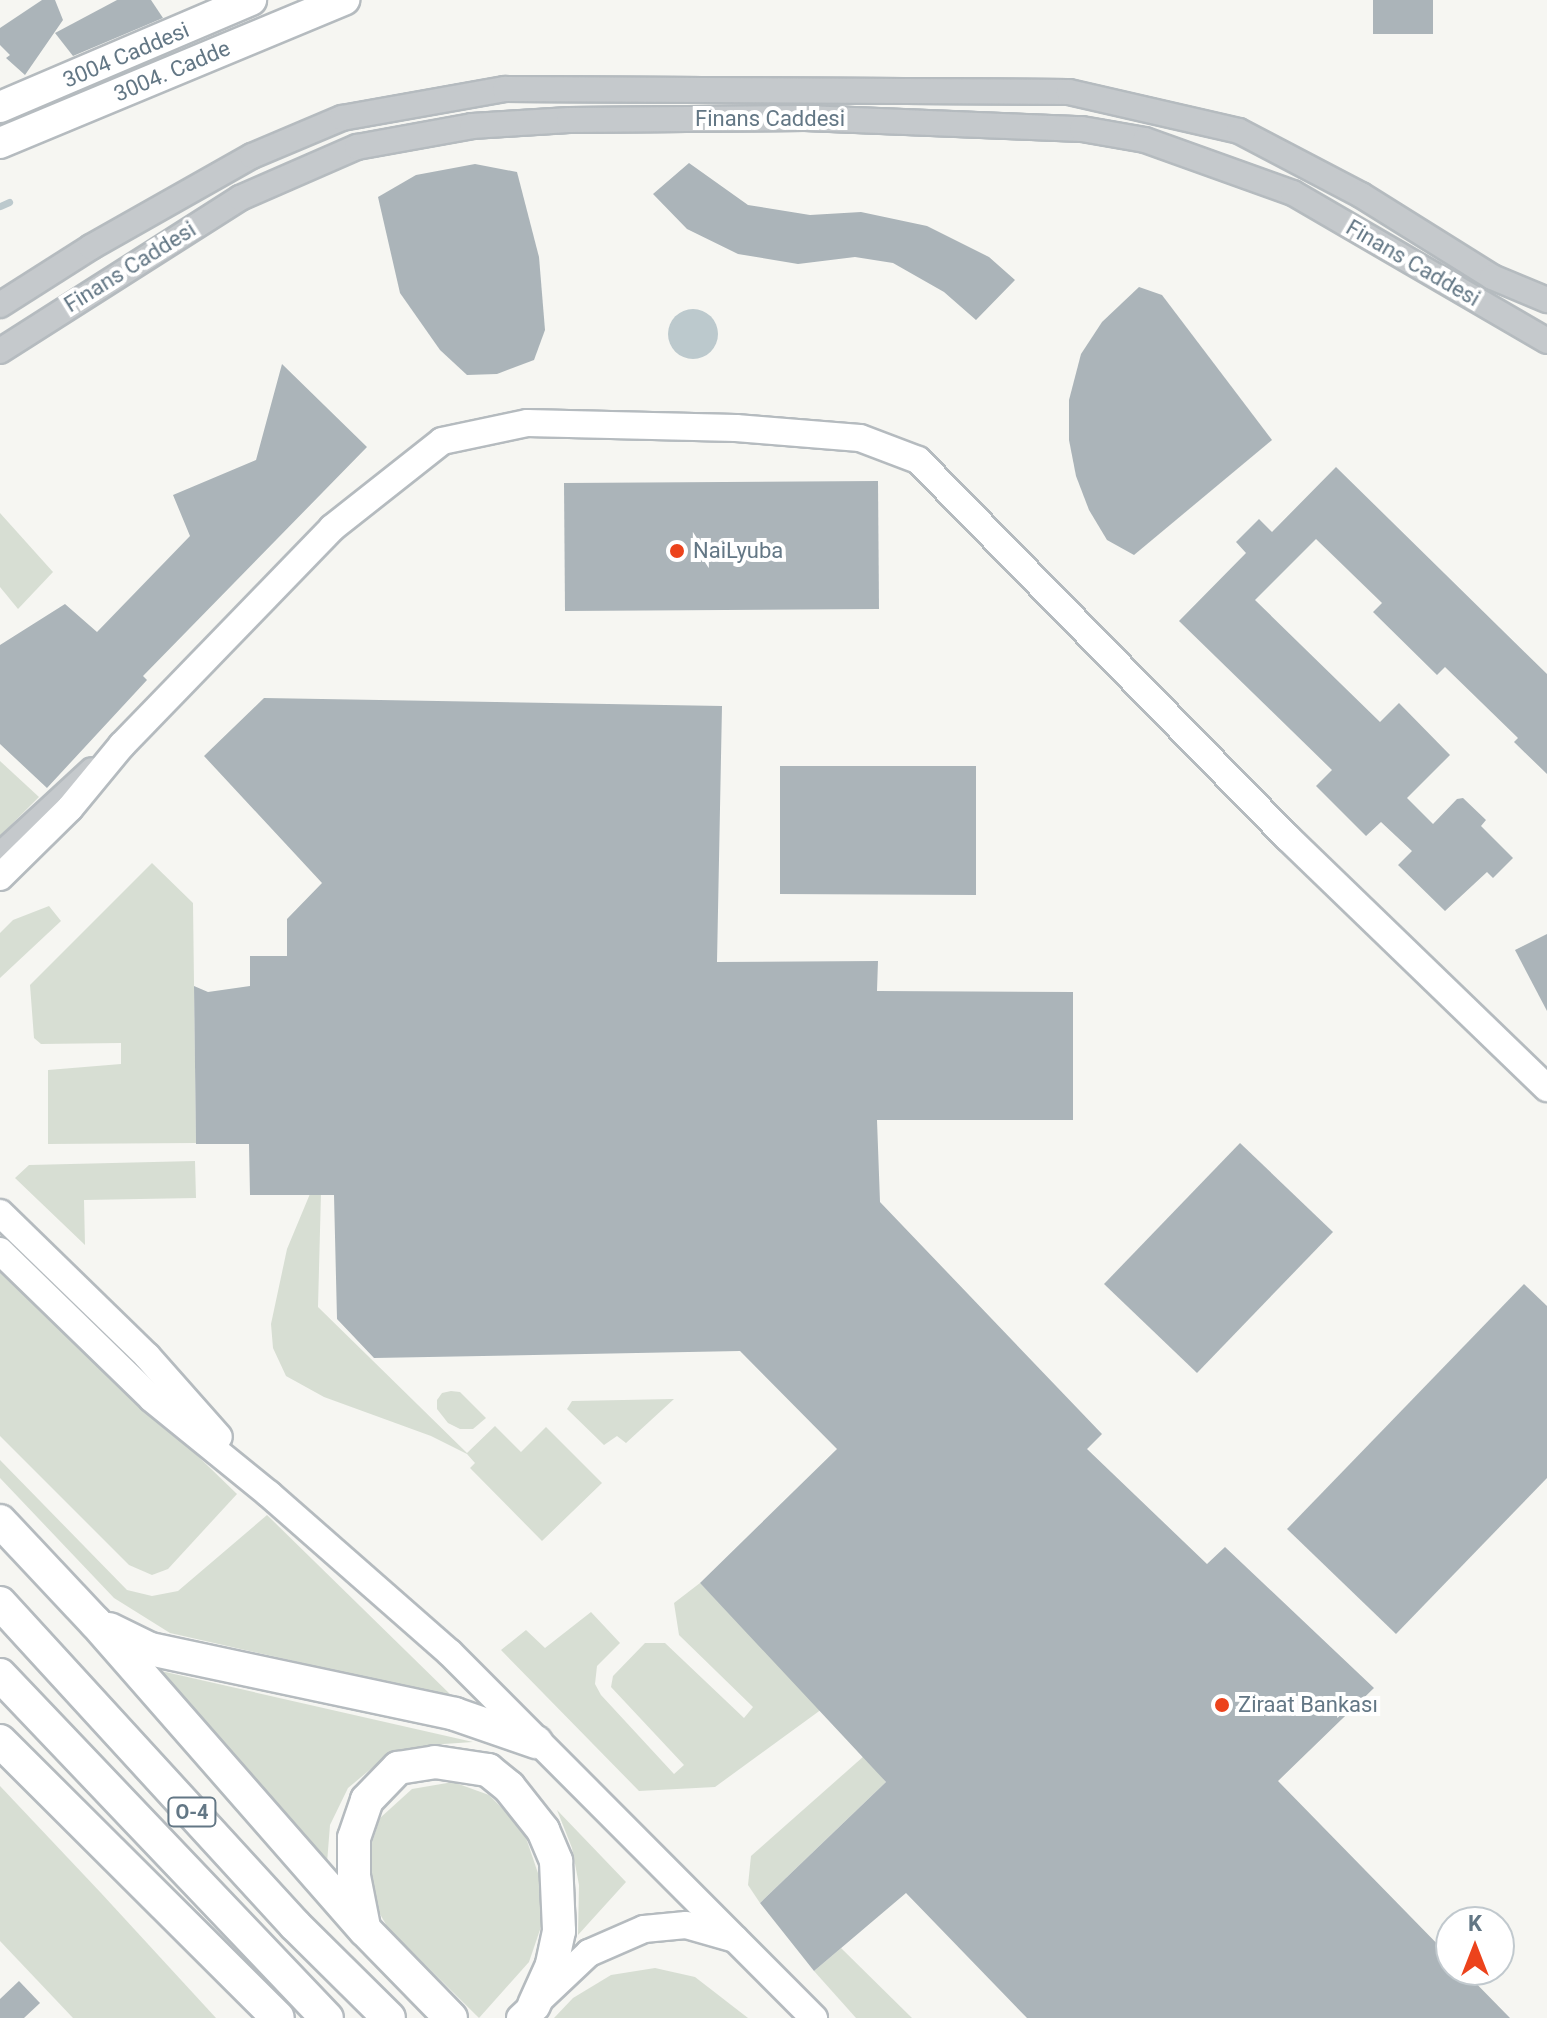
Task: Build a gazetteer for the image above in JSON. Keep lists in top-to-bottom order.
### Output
{
  "streets": {
    "highway": ["O-4"],
    "main road": ["3004 Caddesi", "3004. Cadde"],
    "street": ["Finans Caddesi"]
  },
  "places": ["NaiLyuba", "Ziraat Bankası"],
  "north": "top"
}
